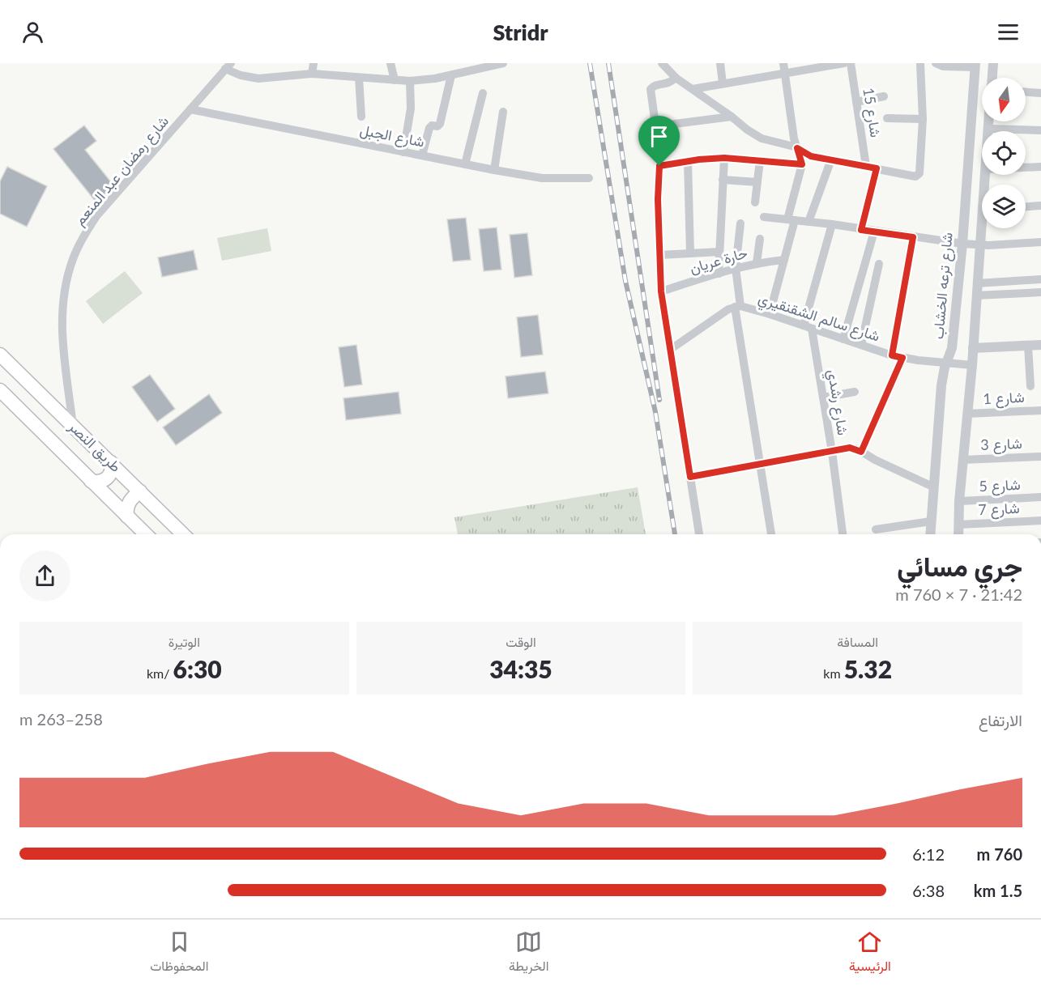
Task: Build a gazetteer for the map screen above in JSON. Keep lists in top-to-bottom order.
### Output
{
  "streets": {
    "highway": ["طريق النصر"],
    "street": [
      "شارع 15",
      "شارع الجبل",
      "شارع رمضان عبد المنعم",
      "حارة عريان",
      "شارع ترعه الخشاب",
      "شارع سالم الشقنقيري",
      "شارع 1",
      "شارع رشدي",
      "شارع 3",
      "شارع 5",
      "شارع 7"
    ]
  },
  "crossings": [
    ["شارع الجبل", "شارع رمضان عبد المنعم"],
    ["شارع رمضان عبد المنعم", "طريق النصر"],
    ["شارع ترعه الخشاب", "شارع سالم الشقنقيري"],
    ["شارع سالم الشقنقيري", "شارع رشدي"]
  ],
  "north": "bottom",
  "page": {
    "header": "Stridr",
    "heading": ["جري مسائي", "21:42 · 7 × 760 m"],
    "stats": [
      ["المسافة", "5.32 km"],
      ["الوقت", "34:35"],
      ["الوتيرة", "6:30 /km"]
    ],
    "chart": ["الارتفاع", "258–263 m"],
    "list": [
      {
        "name": "760 m",
        "note": "6:12"
      },
      {
        "name": "1.5 km",
        "note": "6:38"
      }
    ],
    "tabs": ["الرئيسية", "الخريطة", "المحفوظات"]
  }
}
